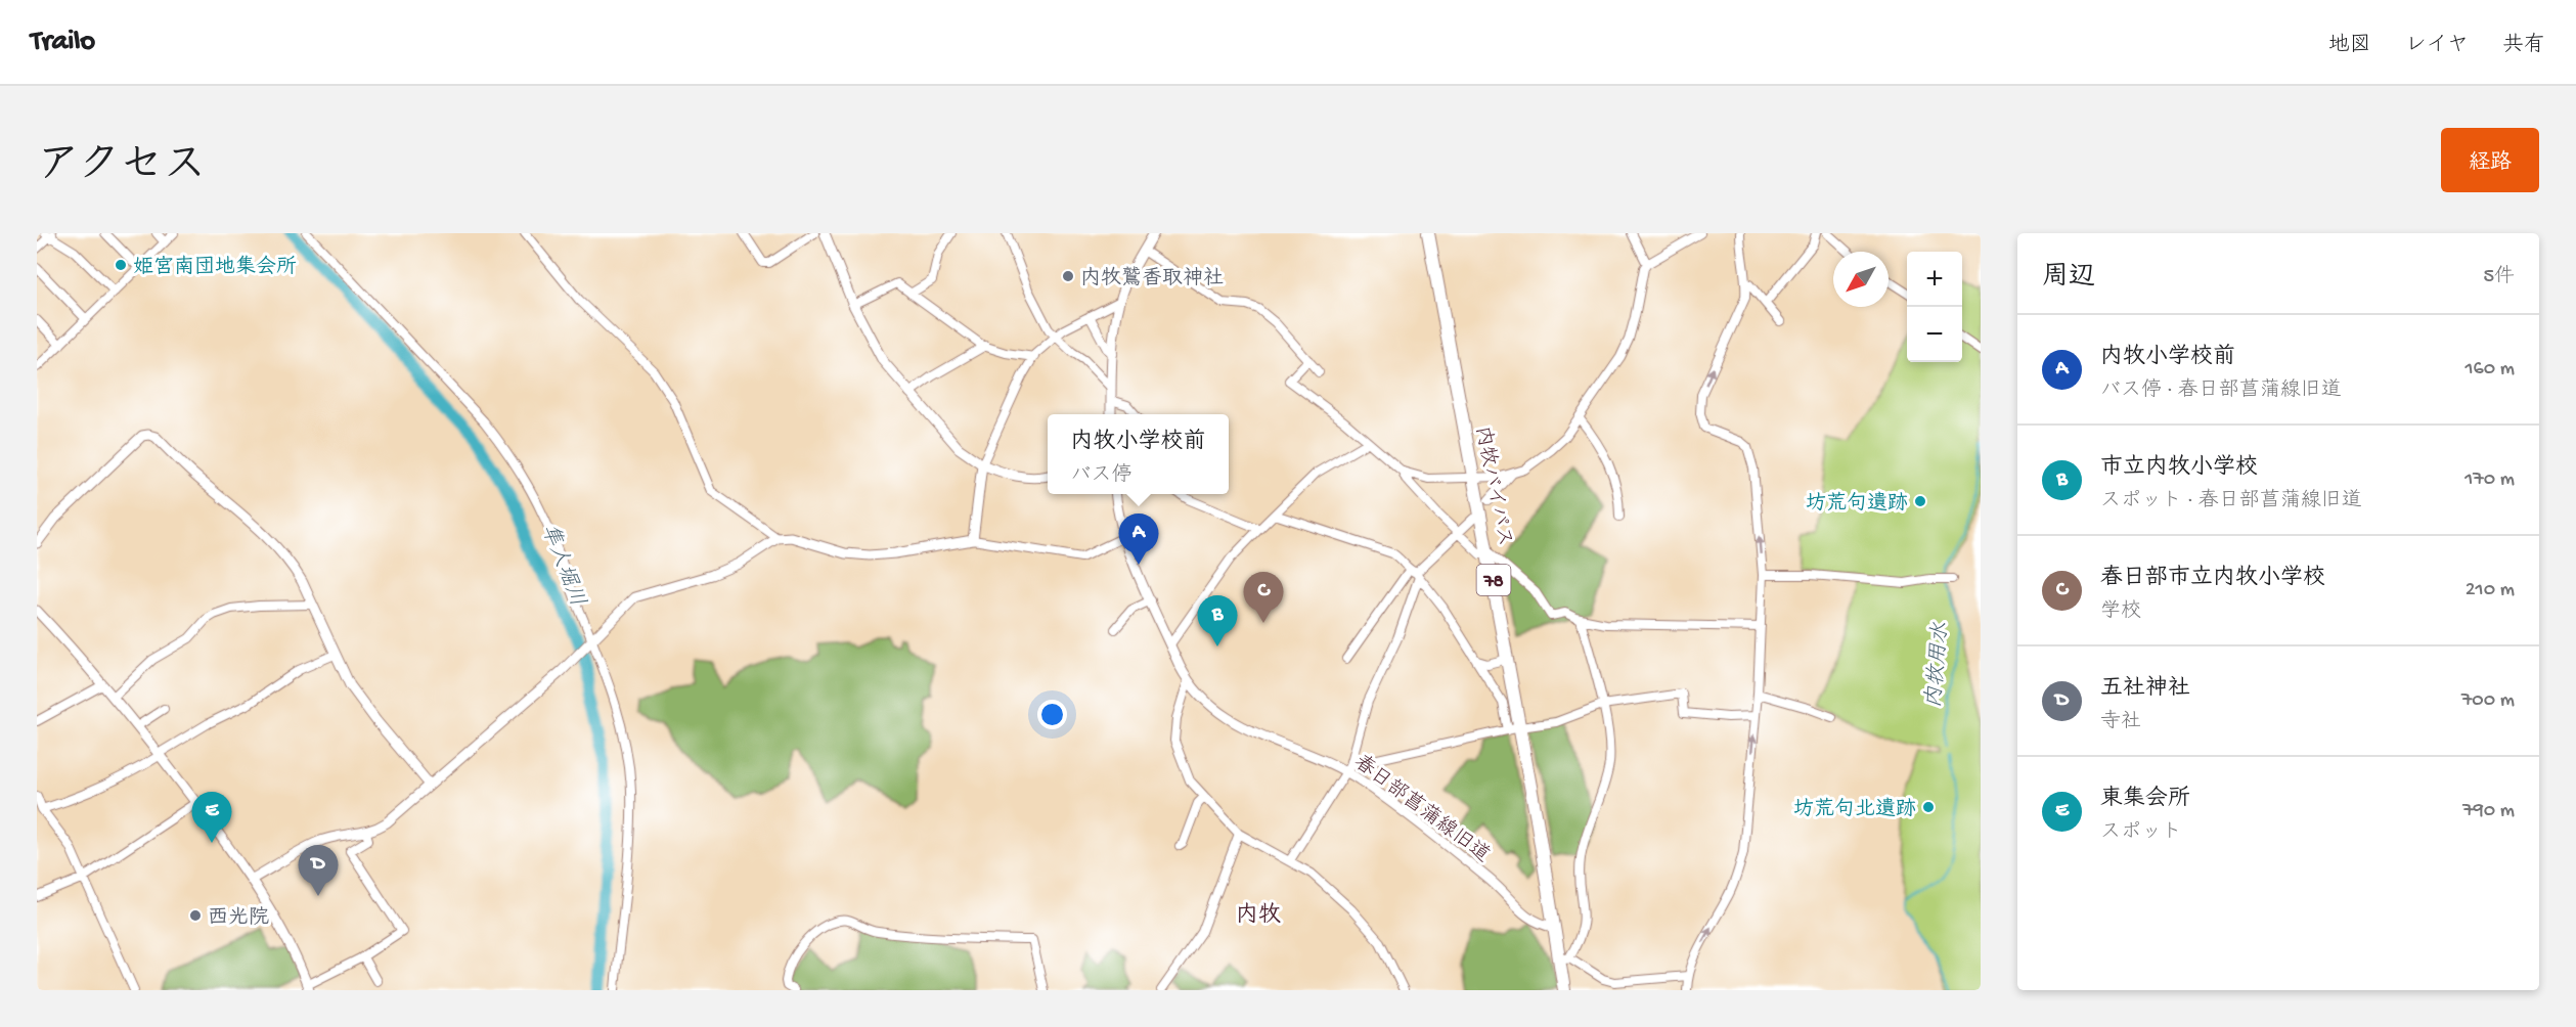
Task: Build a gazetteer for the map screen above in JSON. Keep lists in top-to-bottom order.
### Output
{
  "streets": {
    "main road": ["内牧バイパス", "78"],
    "street": ["春日部菖蒲線旧道"]
  },
  "crossings": [
    ["内牧バイパス", "78"],
    ["内牧バイパス", "春日部菖蒲線旧道"],
    ["78", "春日部菖蒲線旧道"]
  ],
  "districts": ["内牧"],
  "water": ["隼人堀川", "内牧用水"],
  "places": [
    "姫宮南団地集会所",
    "内牧鷲香取神社",
    "坊荒句遺跡",
    "坊荒句北遺跡",
    "西光院"
  ],
  "north": "bottom left",
  "page": {
    "header": "Trailo",
    "nav": ["地図", "レイヤ", "共有"],
    "title": "アクセス",
    "buttons": "経路",
    "heading": ["周辺", "5件"],
    "map_buttons": ["+", "−"],
    "list": [
      {
        "mark": "A",
        "name": "内牧小学校前",
        "note": "バス停 · 春日部菖蒲線旧道",
        "value": "160 m"
      },
      {
        "mark": "B",
        "name": "市立内牧小学校",
        "note": "スポット · 春日部菖蒲線旧道",
        "value": "170 m"
      },
      {
        "mark": "C",
        "name": "春日部市立内牧小学校",
        "note": "学校",
        "value": "210 m"
      },
      {
        "mark": "D",
        "name": "五社神社",
        "note": "寺社",
        "value": "700 m"
      },
      {
        "mark": "E",
        "name": "東集会所",
        "note": "スポット",
        "value": "790 m"
      }
    ],
    "popup": ["内牧小学校前", "バス停"],
    "pins": [
      "A",
      "C",
      "B",
      "E",
      "D"
    ]
  }
}
